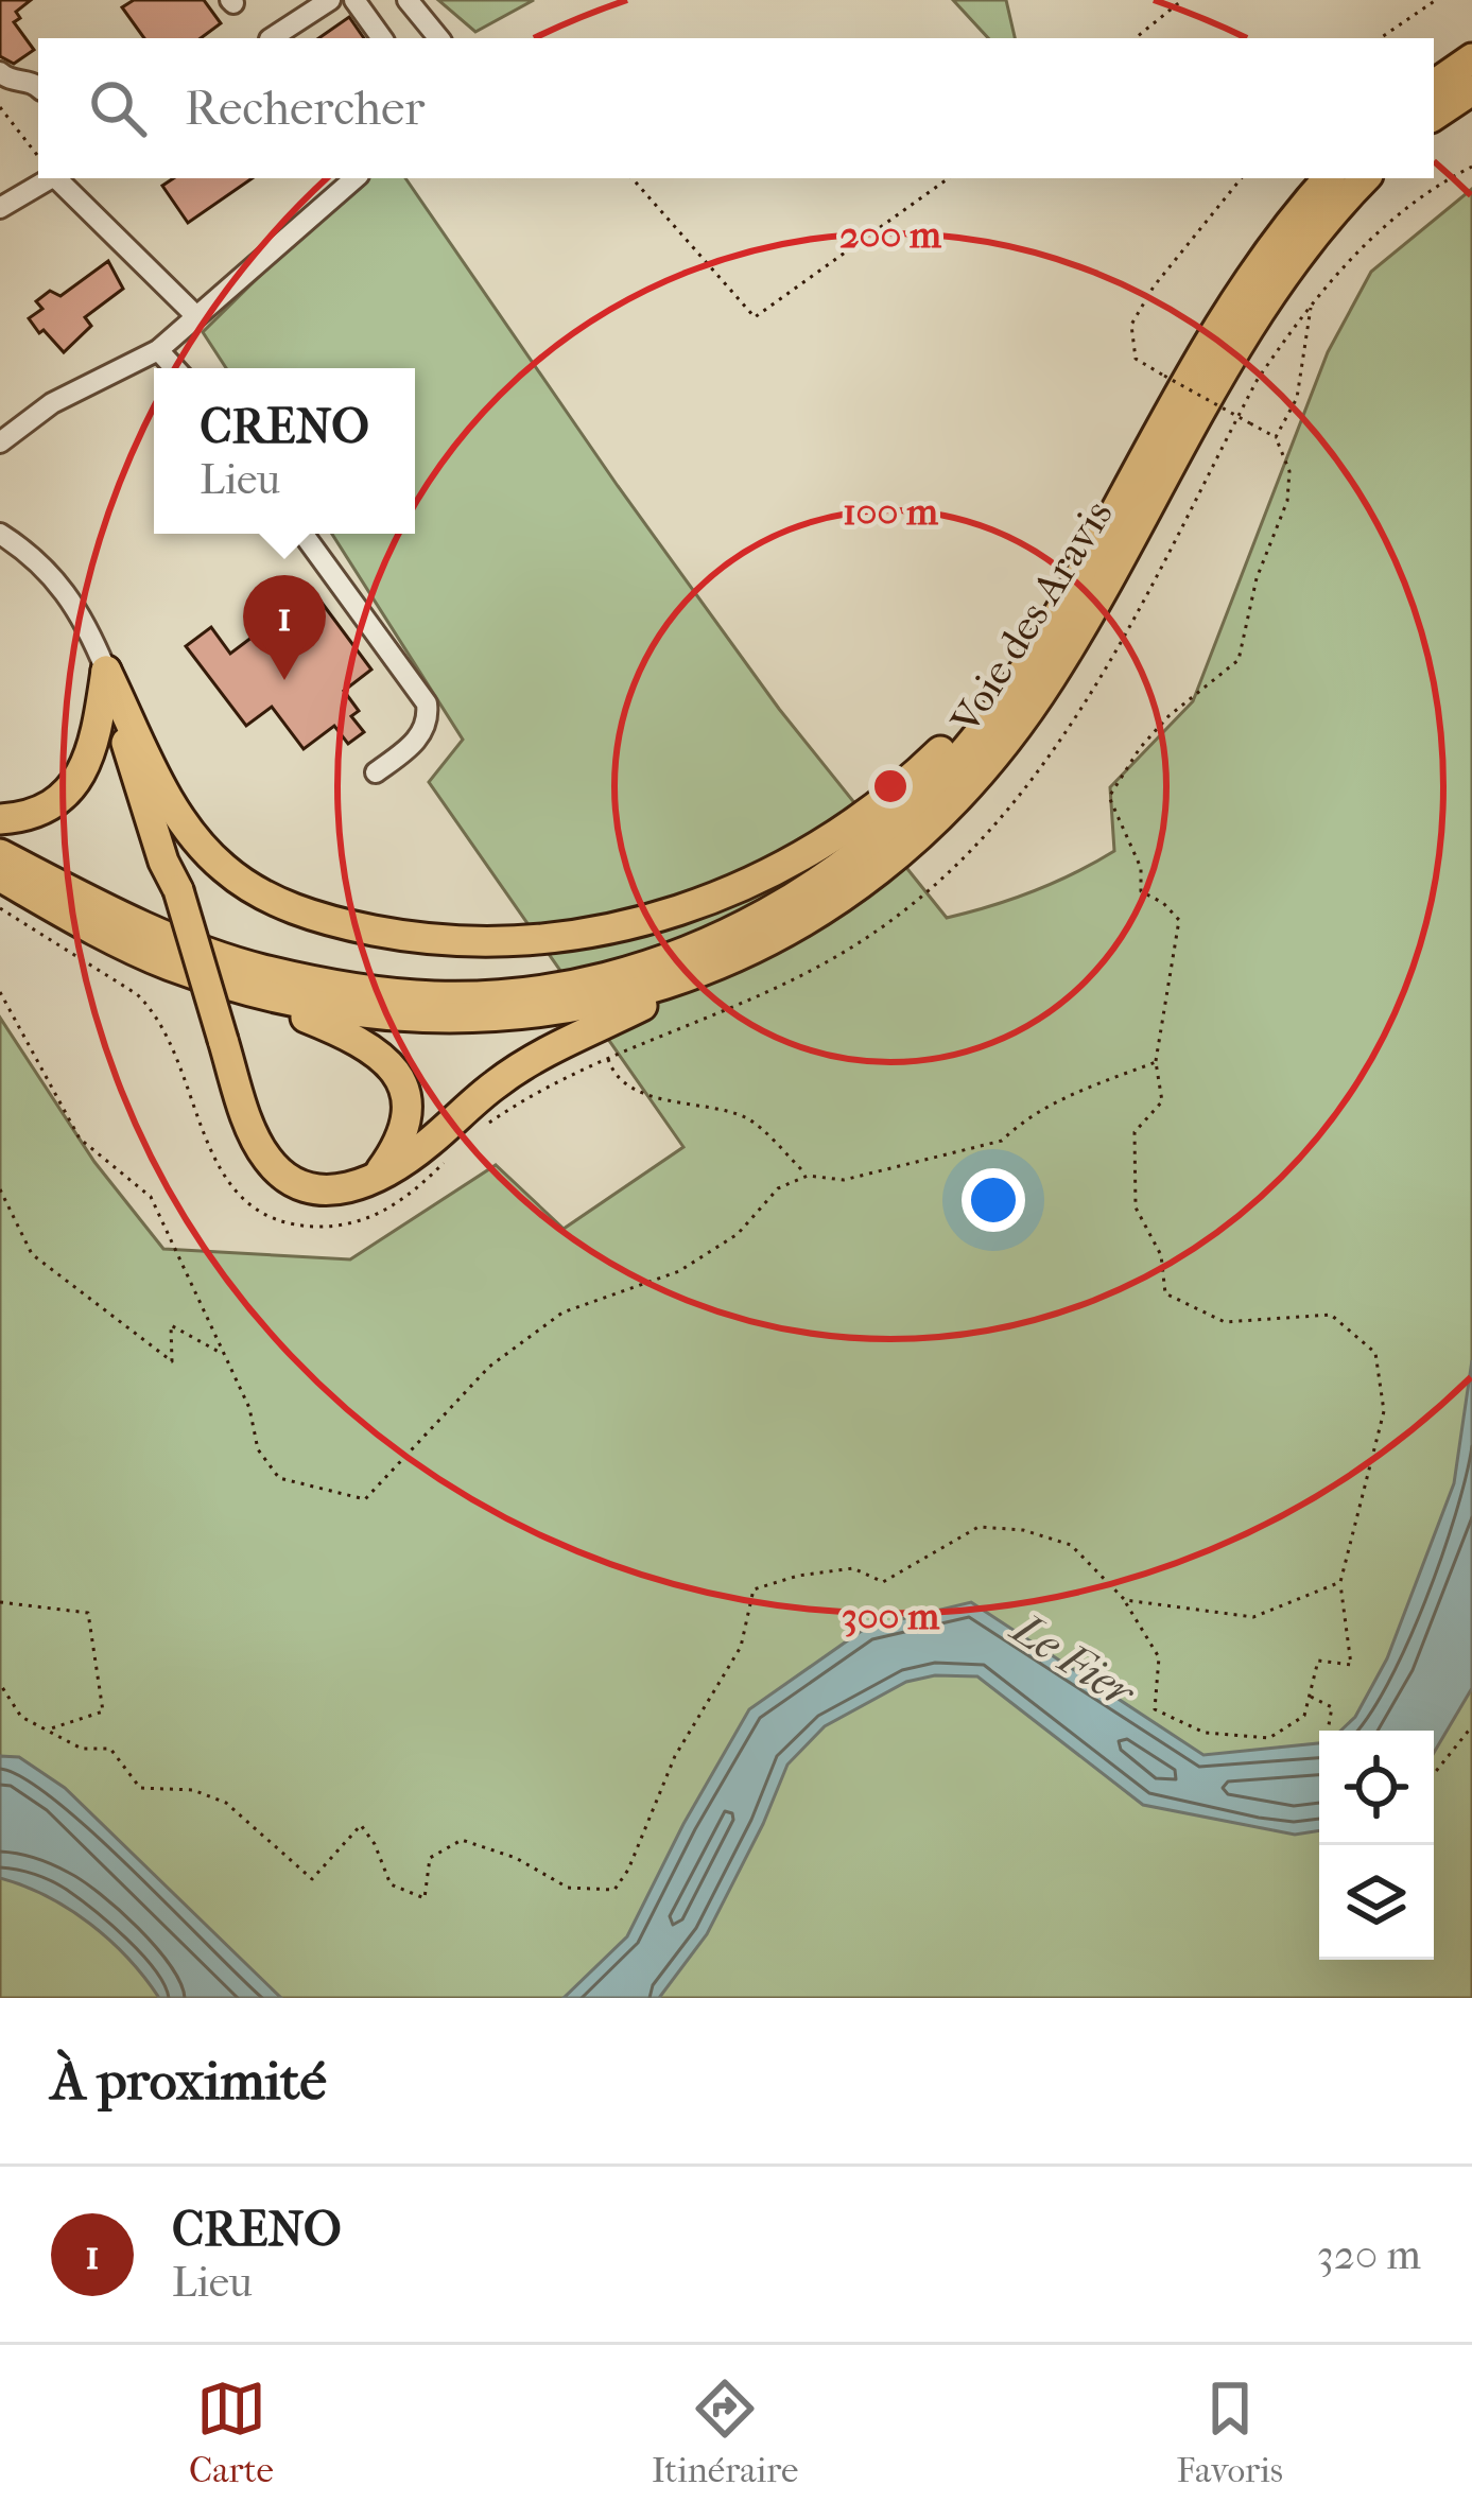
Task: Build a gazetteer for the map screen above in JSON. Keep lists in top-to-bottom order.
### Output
{
  "streets": {
    "highway": ["Voie des Aravis"]
  },
  "water": ["Le Fier"],
  "page": {
    "search": "Rechercher",
    "popup": ["CRENO", "Lieu"],
    "pins": "1",
    "heading": "À proximité",
    "list": [
      {
        "mark": "1",
        "name": "CRENO",
        "note": "Lieu",
        "value": "320 m"
      }
    ],
    "nav": ["Carte", "Itinéraire", "Favoris"]
  },
  "rings": ["200 m", "100 m", "300 m"]
}
